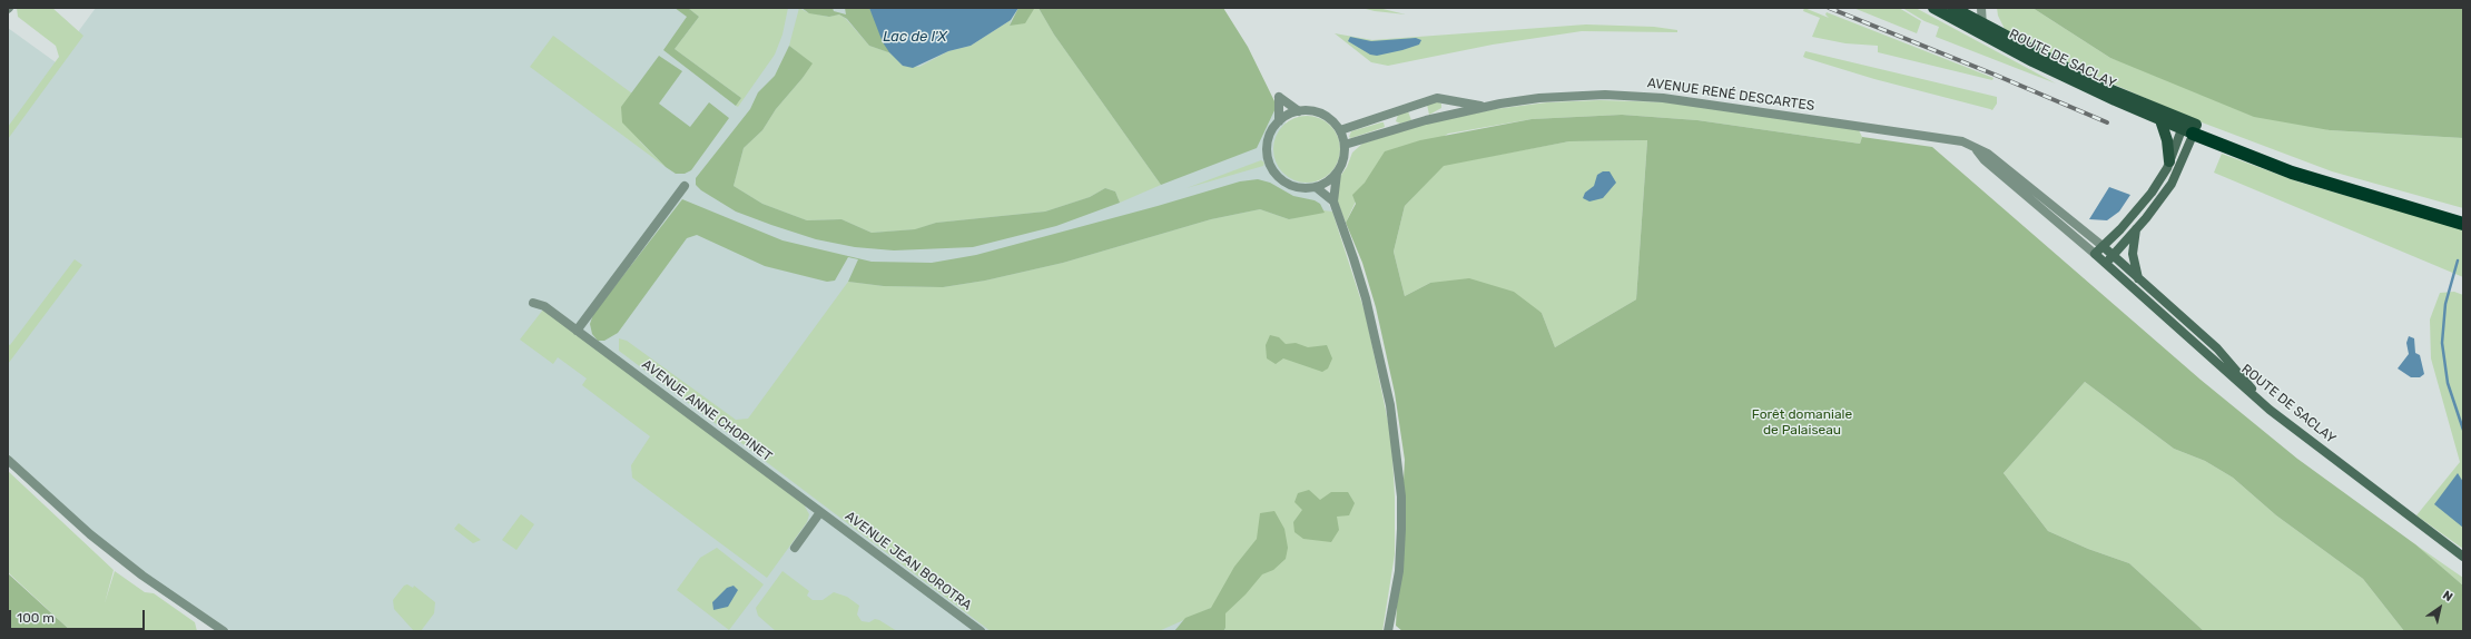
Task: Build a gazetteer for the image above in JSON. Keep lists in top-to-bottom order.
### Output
{
  "streets": {
    "main road": ["ROUTE DE SACLAY"],
    "street": ["AVENUE RENÉ DESCARTES", "AVENUE ANNE CHOPINET", "AVENUE JEAN BOROTRA"]
  },
  "crossings": [
    ["AVENUE ANNE CHOPINET", "AVENUE JEAN BOROTRA"]
  ],
  "water": ["Lac de l'X"],
  "parks": ["Forêt domaniale de Palaiseau"],
  "scale_bar": "100 m",
  "north": "top right"
}
